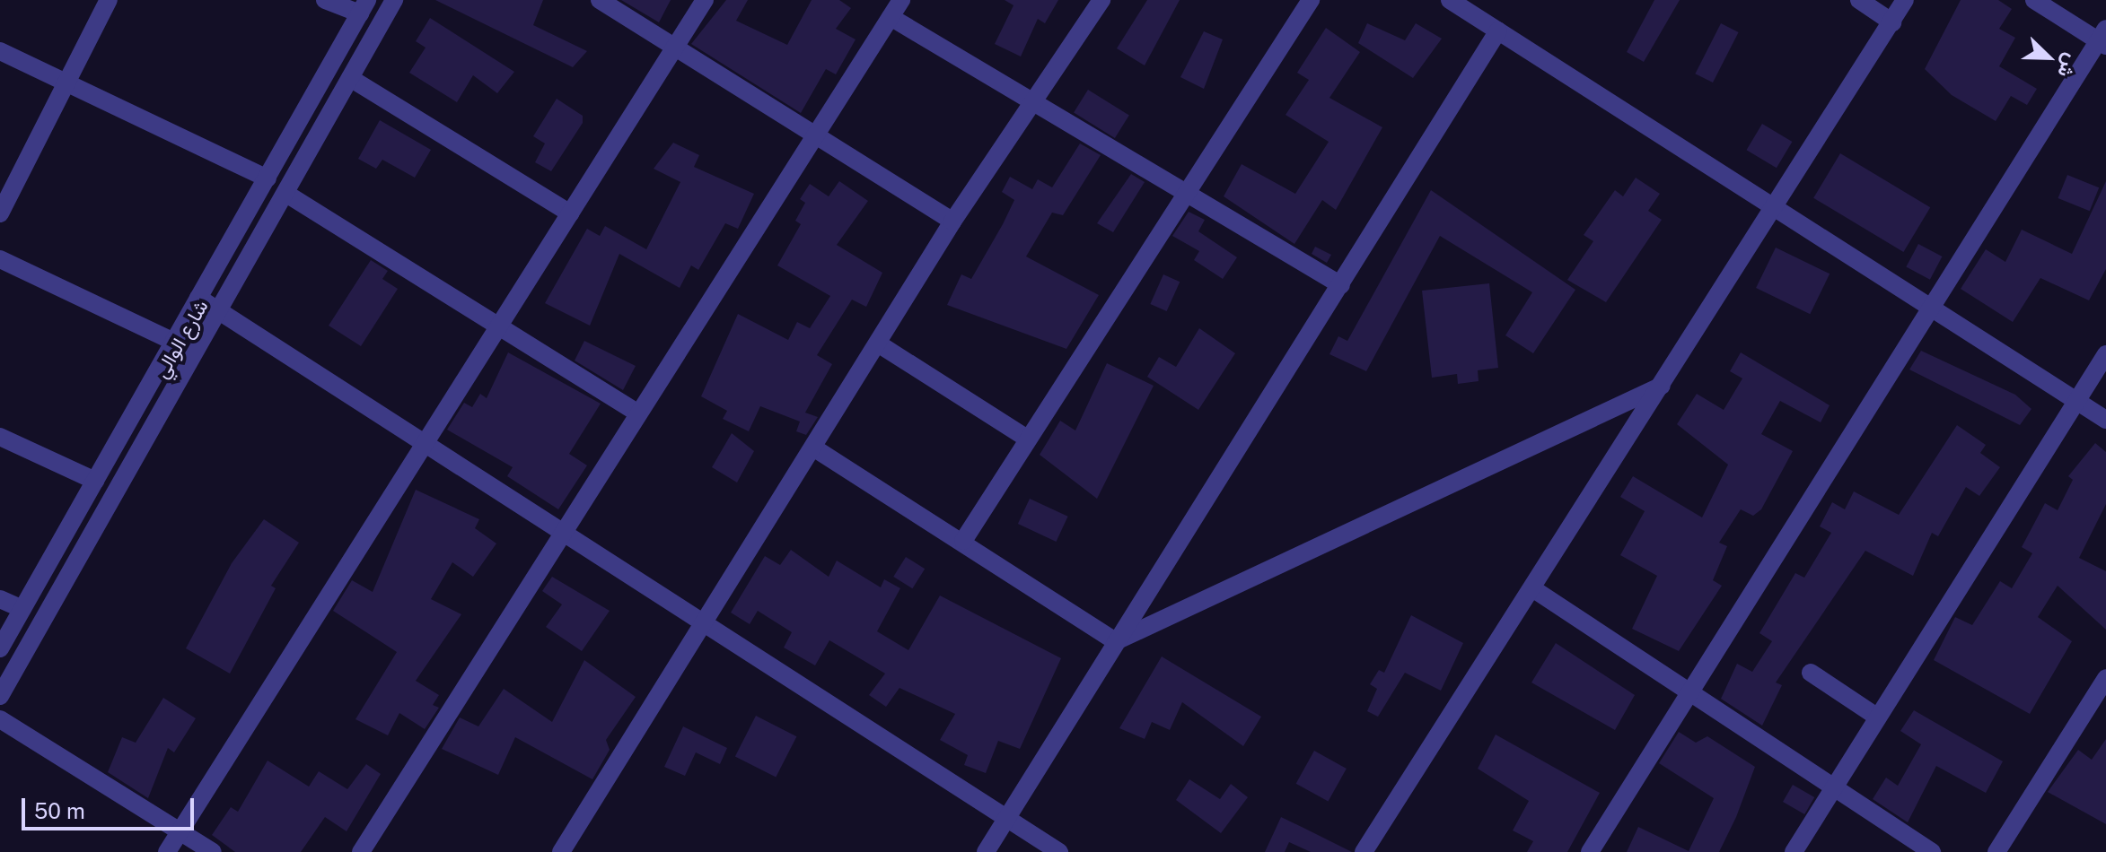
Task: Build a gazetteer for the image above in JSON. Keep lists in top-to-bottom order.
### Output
{
  "streets": {
    "street": ["شارع الوالي"]
  },
  "scale_bar": "50 m",
  "north": "bottom right"
}
